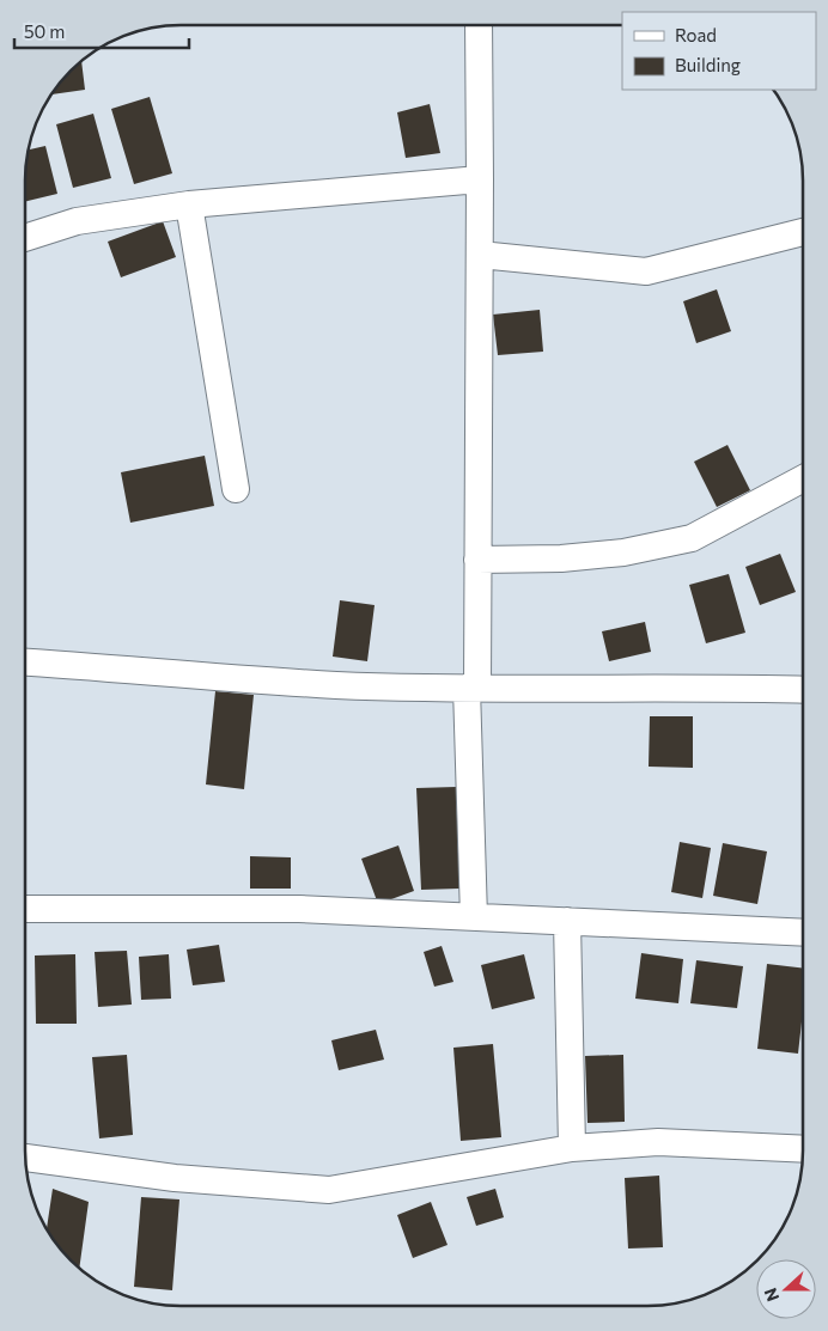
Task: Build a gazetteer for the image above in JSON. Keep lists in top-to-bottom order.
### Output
{
  "legend": ["Road", "Building"],
  "scale_bar": "50 m",
  "north": "left"
}
